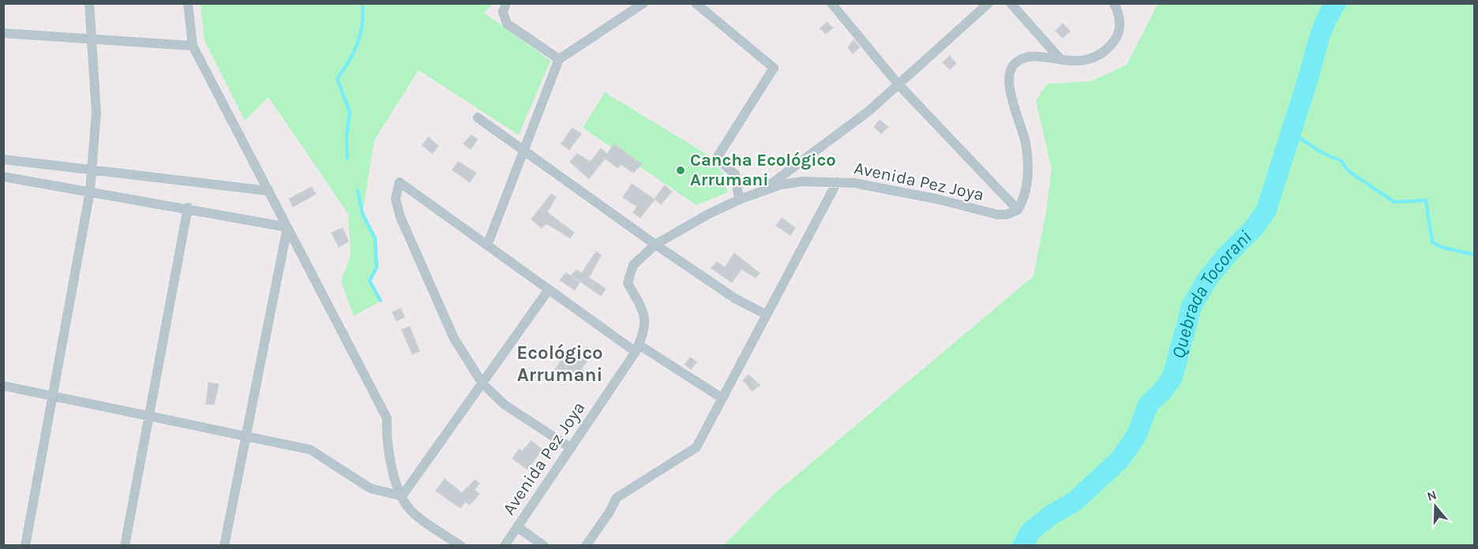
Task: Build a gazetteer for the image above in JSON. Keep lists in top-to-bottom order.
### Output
{
  "streets": {
    "street": ["Avenida Pez Joya"]
  },
  "districts": ["Ecológico Arrumani"],
  "water": ["Quebrada Tocorani"],
  "places": ["Cancha Ecológico Arrumani"],
  "north": "top"
}
